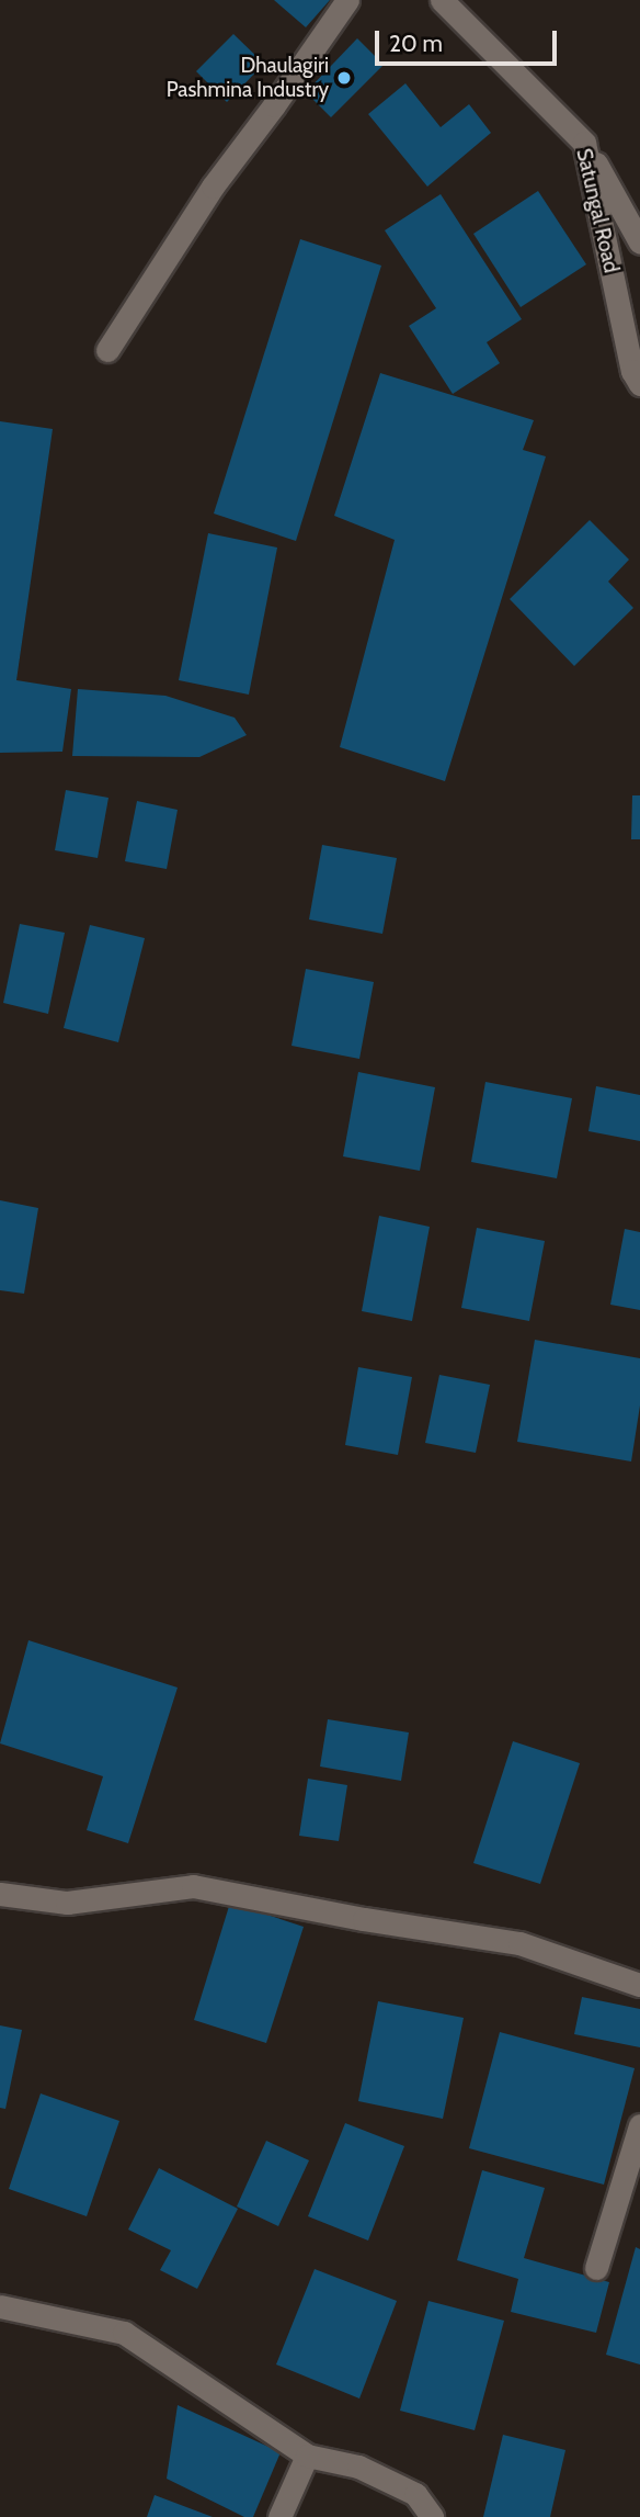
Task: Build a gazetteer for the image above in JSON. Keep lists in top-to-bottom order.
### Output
{
  "streets": {
    "street": ["Satungal Road"]
  },
  "places": ["Dhaulagiri Pashmina Industry"],
  "scale_bar": "20 m"
}
